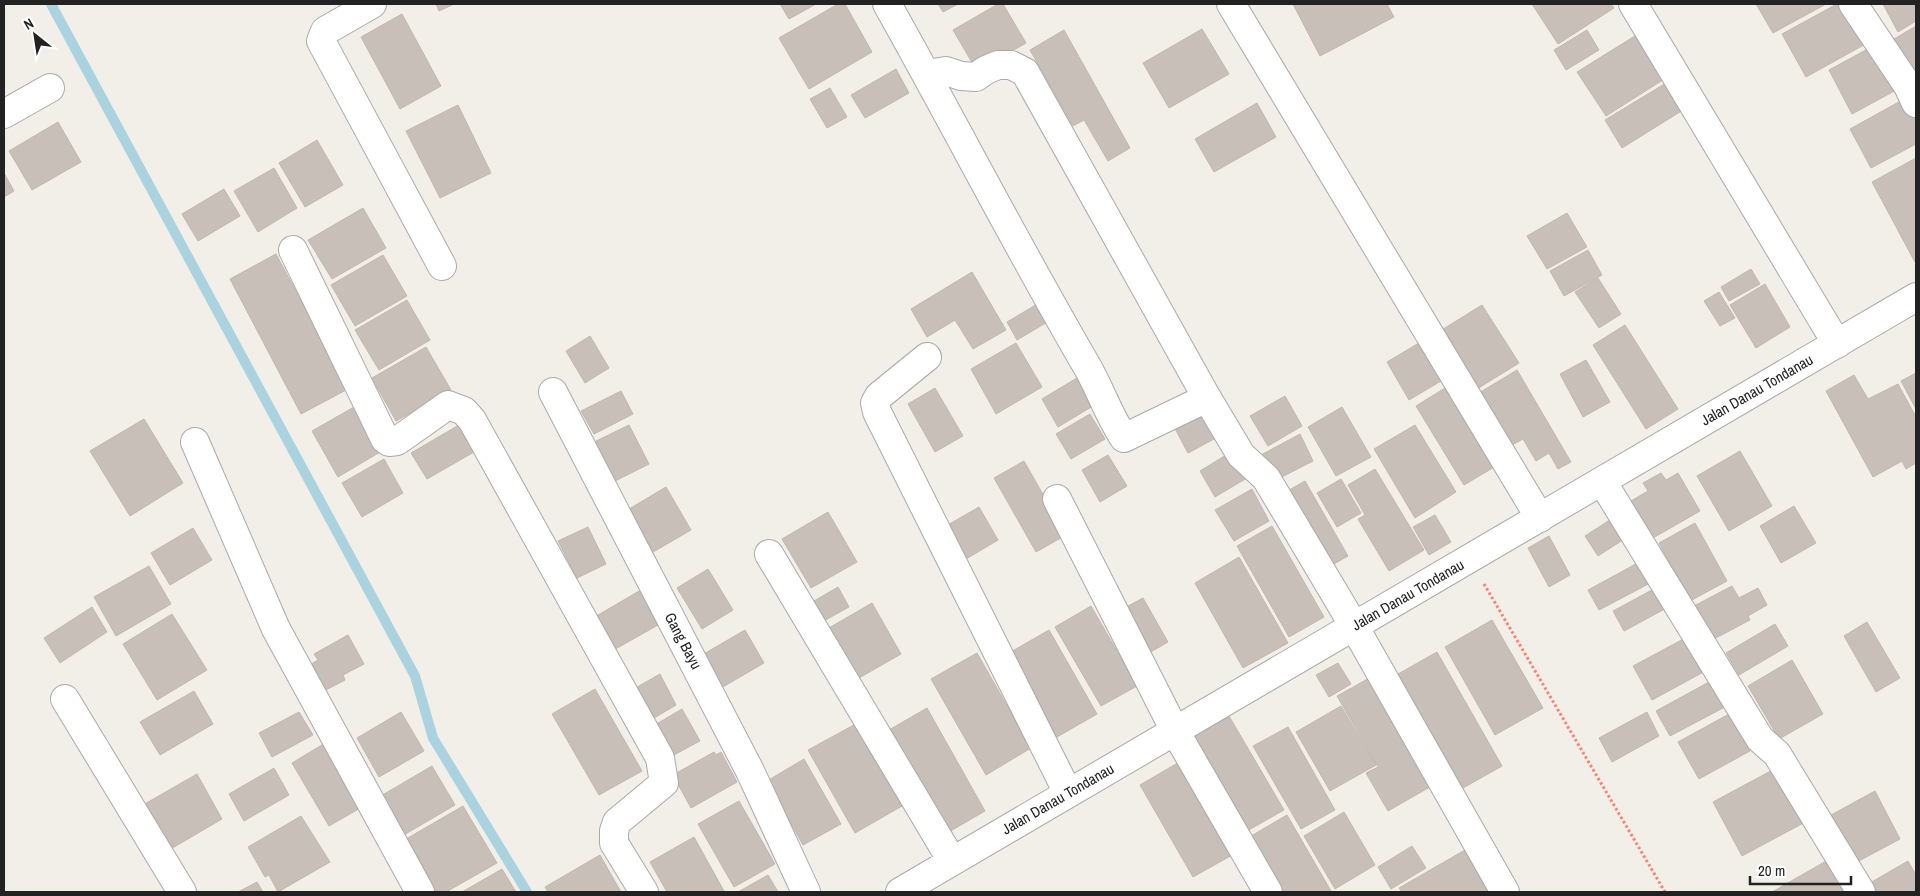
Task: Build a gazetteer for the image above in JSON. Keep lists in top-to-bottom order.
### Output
{
  "streets": {
    "street": ["Jalan Danau Tondanau", "Gang Bayu"]
  },
  "scale_bar": "20 m",
  "north": "top left"
}
